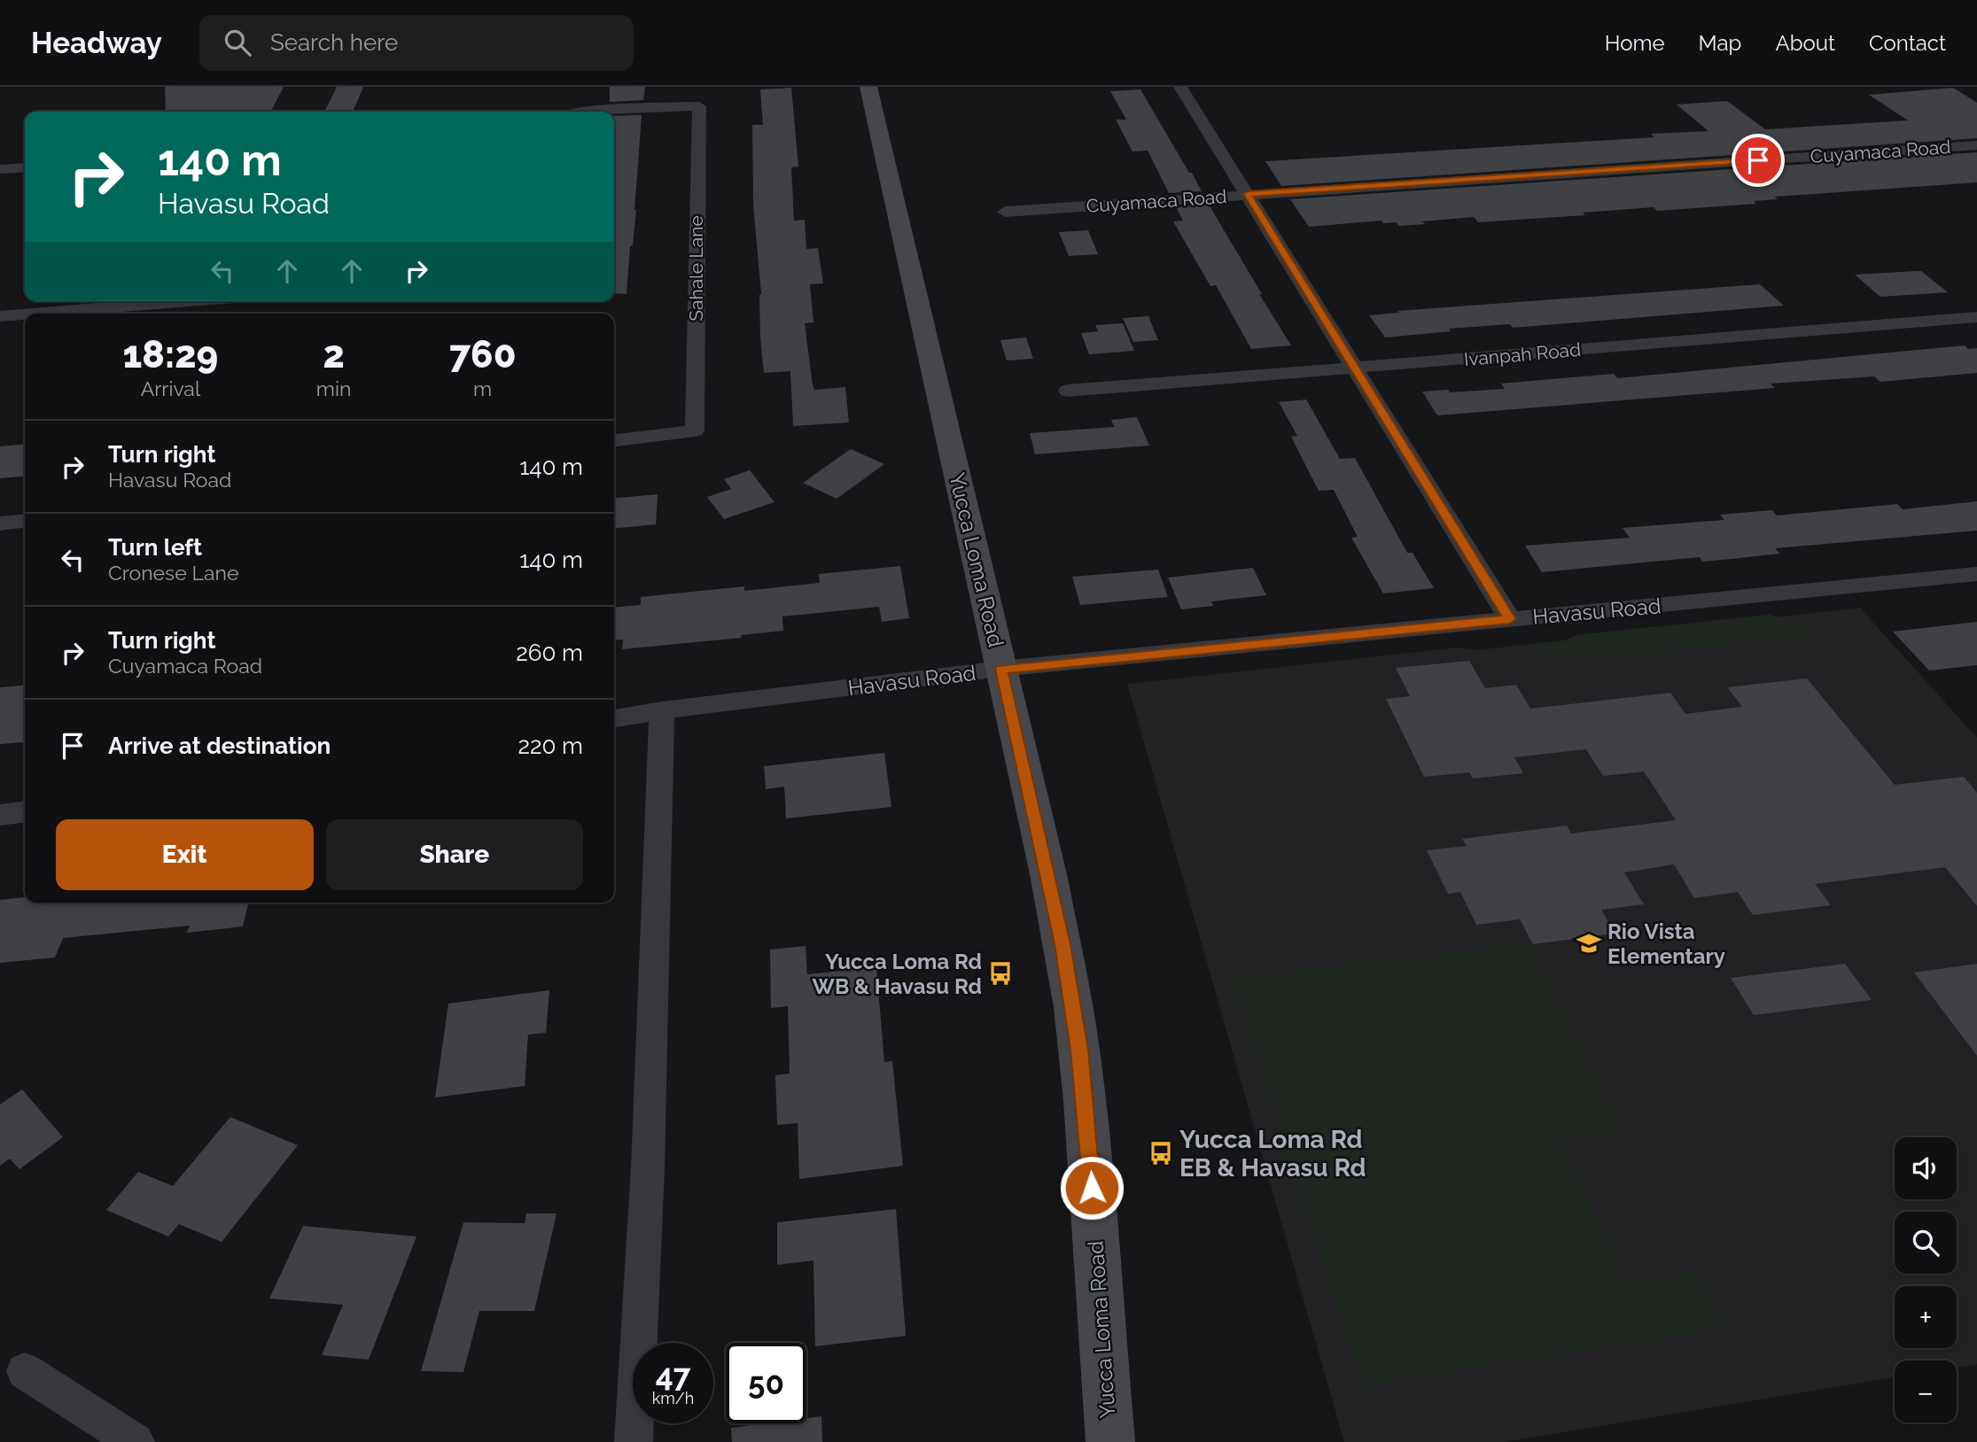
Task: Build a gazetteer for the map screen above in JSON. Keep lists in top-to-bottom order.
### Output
{
  "streets": {
    "main road": ["Yucca Loma Road"],
    "street": [
      "Cuyamaca Road",
      "Sahale Lane",
      "Ivanpah Road",
      "Havasu Road"
    ]
  },
  "crossings": [
    ["Yucca Loma Road", "Havasu Road"]
  ],
  "places": {
    "school or university": ["Rio Vista Elementary"],
    "bus stop": ["Yucca Loma Rd WB & Havasu Rd", "Yucca Loma Rd EB & Havasu Rd"]
  },
  "page": {
    "header": "Headway",
    "search": "Search here",
    "nav": [
      "Home",
      "Map",
      "About",
      "Contact"
    ],
    "turn": ["140 m", "Havasu Road"],
    "eta": [
      "18:29",
      "Arrival",
      "2",
      "min",
      "760",
      "m"
    ],
    "list": [
      {
        "name": "Turn right",
        "note": "Havasu Road",
        "value": "140 m"
      },
      {
        "name": "Turn left",
        "note": "Cronese Lane",
        "value": "140 m"
      },
      {
        "name": "Turn right",
        "note": "Cuyamaca Road",
        "value": "260 m"
      },
      {
        "name": "Arrive at destination",
        "value": "220 m"
      }
    ],
    "buttons": ["Exit", "Share"],
    "map_buttons": ["+", "−"],
    "speed": "47 km/h",
    "limit": "50"
  }
}
